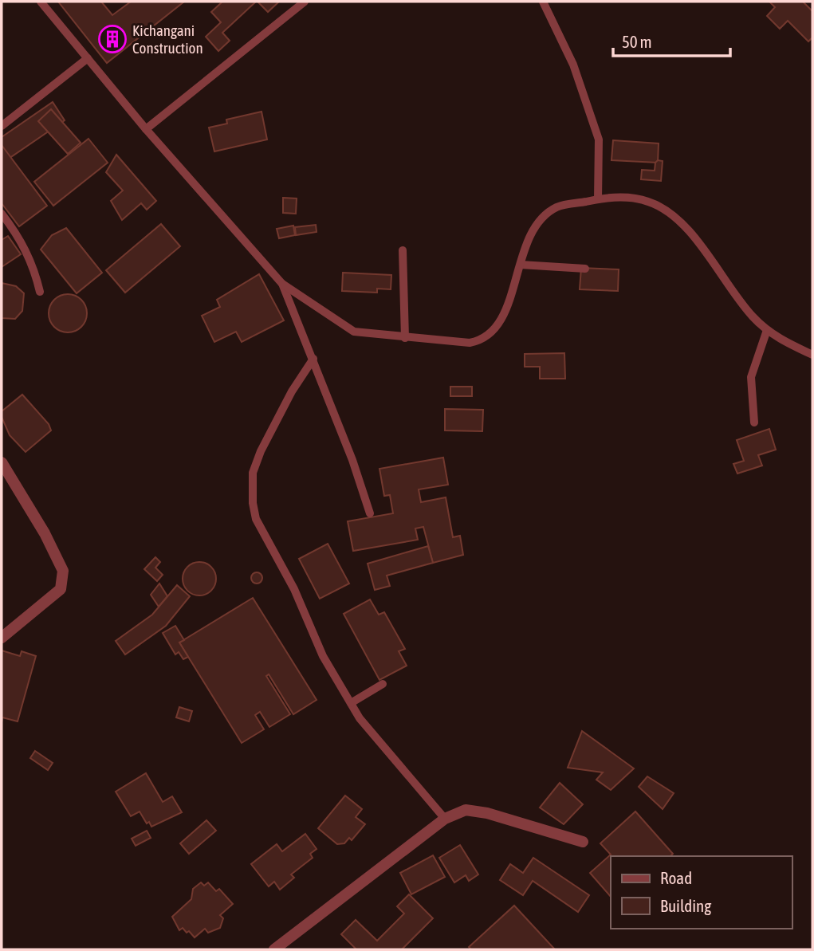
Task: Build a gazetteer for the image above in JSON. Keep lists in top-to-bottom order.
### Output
{
  "places": {
    "building": ["Kichangani Construction"]
  },
  "legend": ["Road", "Building"],
  "scale_bar": "50 m"
}
